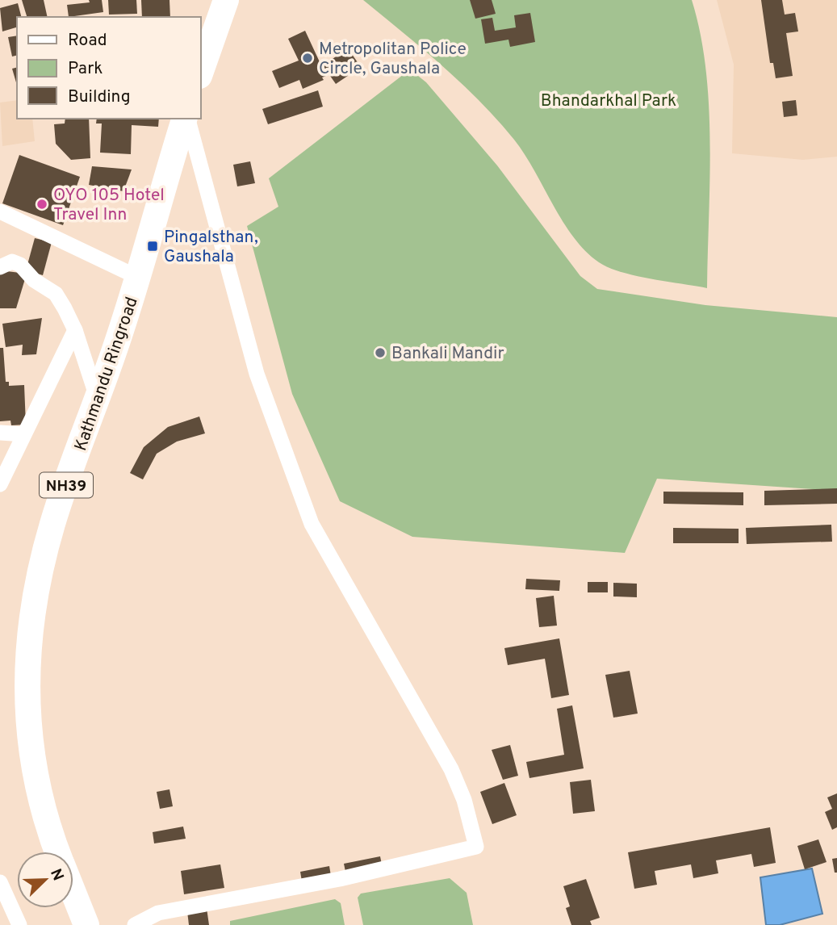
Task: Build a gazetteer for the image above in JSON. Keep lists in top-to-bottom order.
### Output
{
  "streets": {
    "highway": ["Kathmandu Ringroad", "NH39"]
  },
  "parks": ["Bhandarkhal Park"],
  "places": {
    "other": ["Metropolitan Police Circle, Gaushala", "OYO 105 Hotel Travel Inn", "Bankali Mandir"],
    "transit": ["Pingalsthan, Gaushala"]
  },
  "legend": ["Road", "Park", "Building"],
  "north": "top right"
}
